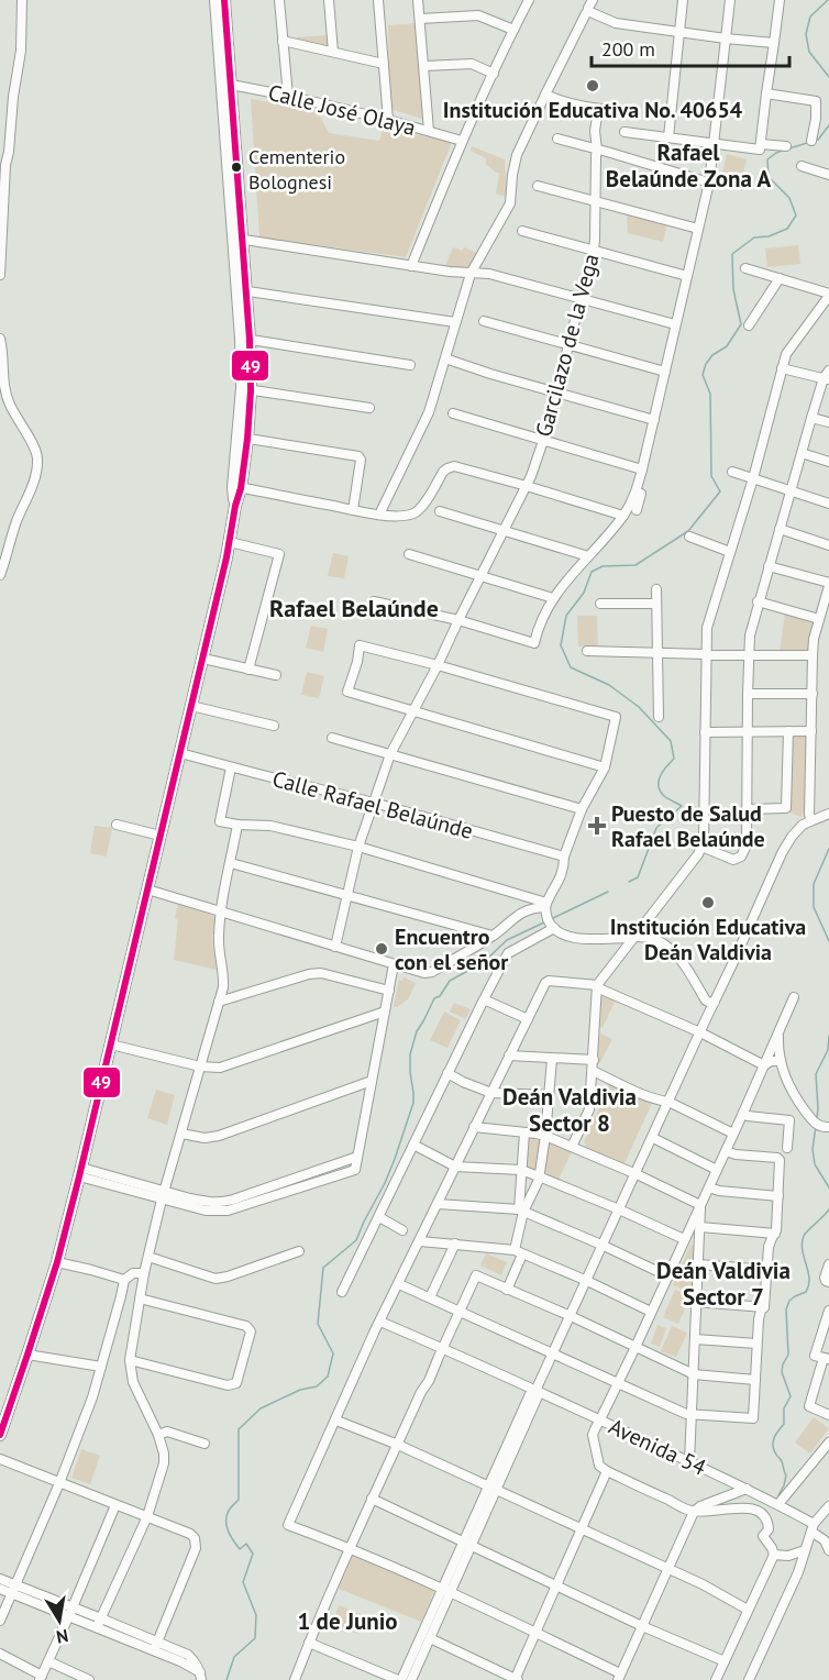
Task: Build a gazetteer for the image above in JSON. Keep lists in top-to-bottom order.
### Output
{
  "streets": {
    "street": [
      "Calle José Olaya",
      "Garcilazo de la Vega",
      "Calle Rafael Belaúnde",
      "Avenida 54"
    ]
  },
  "crossings": [
    ["Garcilazo de la Vega", "Calle Rafael Belaúnde"]
  ],
  "districts": [
    "Rafael Belaúnde Zona A",
    "Rafael Belaúnde",
    "Deán Valdivia Sector 8",
    "Deán Valdivia Sector 7",
    "1 de Junio"
  ],
  "places": {
    "other": [
      "Institución Educativa No. 40654",
      "Cementerio Bolognesi",
      "Institución Educativa Deán Valdivia",
      "Encuentro con el señor"
    ],
    "health": ["Puesto de Salud Rafael Belaúnde"]
  },
  "lines": ["transit line 49"],
  "scale_bar": "200 m",
  "north": "bottom"
}
